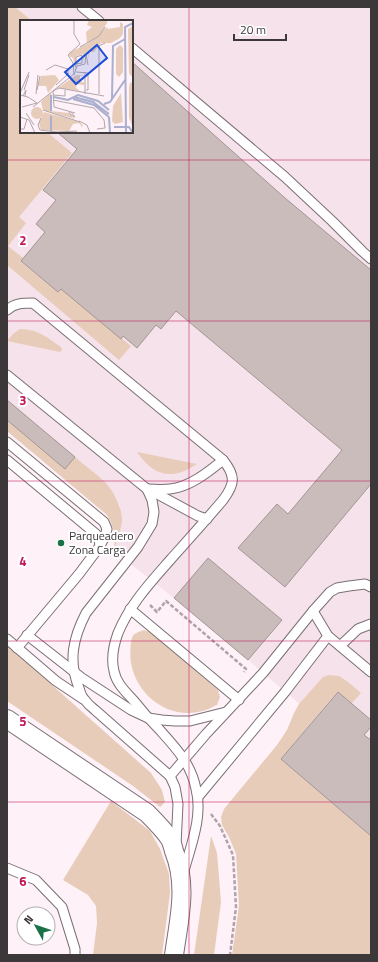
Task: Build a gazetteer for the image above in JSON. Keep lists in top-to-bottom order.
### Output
{
  "places": ["Parqueadero Zona Carga"],
  "scale_bar": "20 m",
  "north": "top left",
  "grid": {
    "rows": [
      "2",
      "3",
      "4",
      "5",
      "6"
    ]
  }
}
